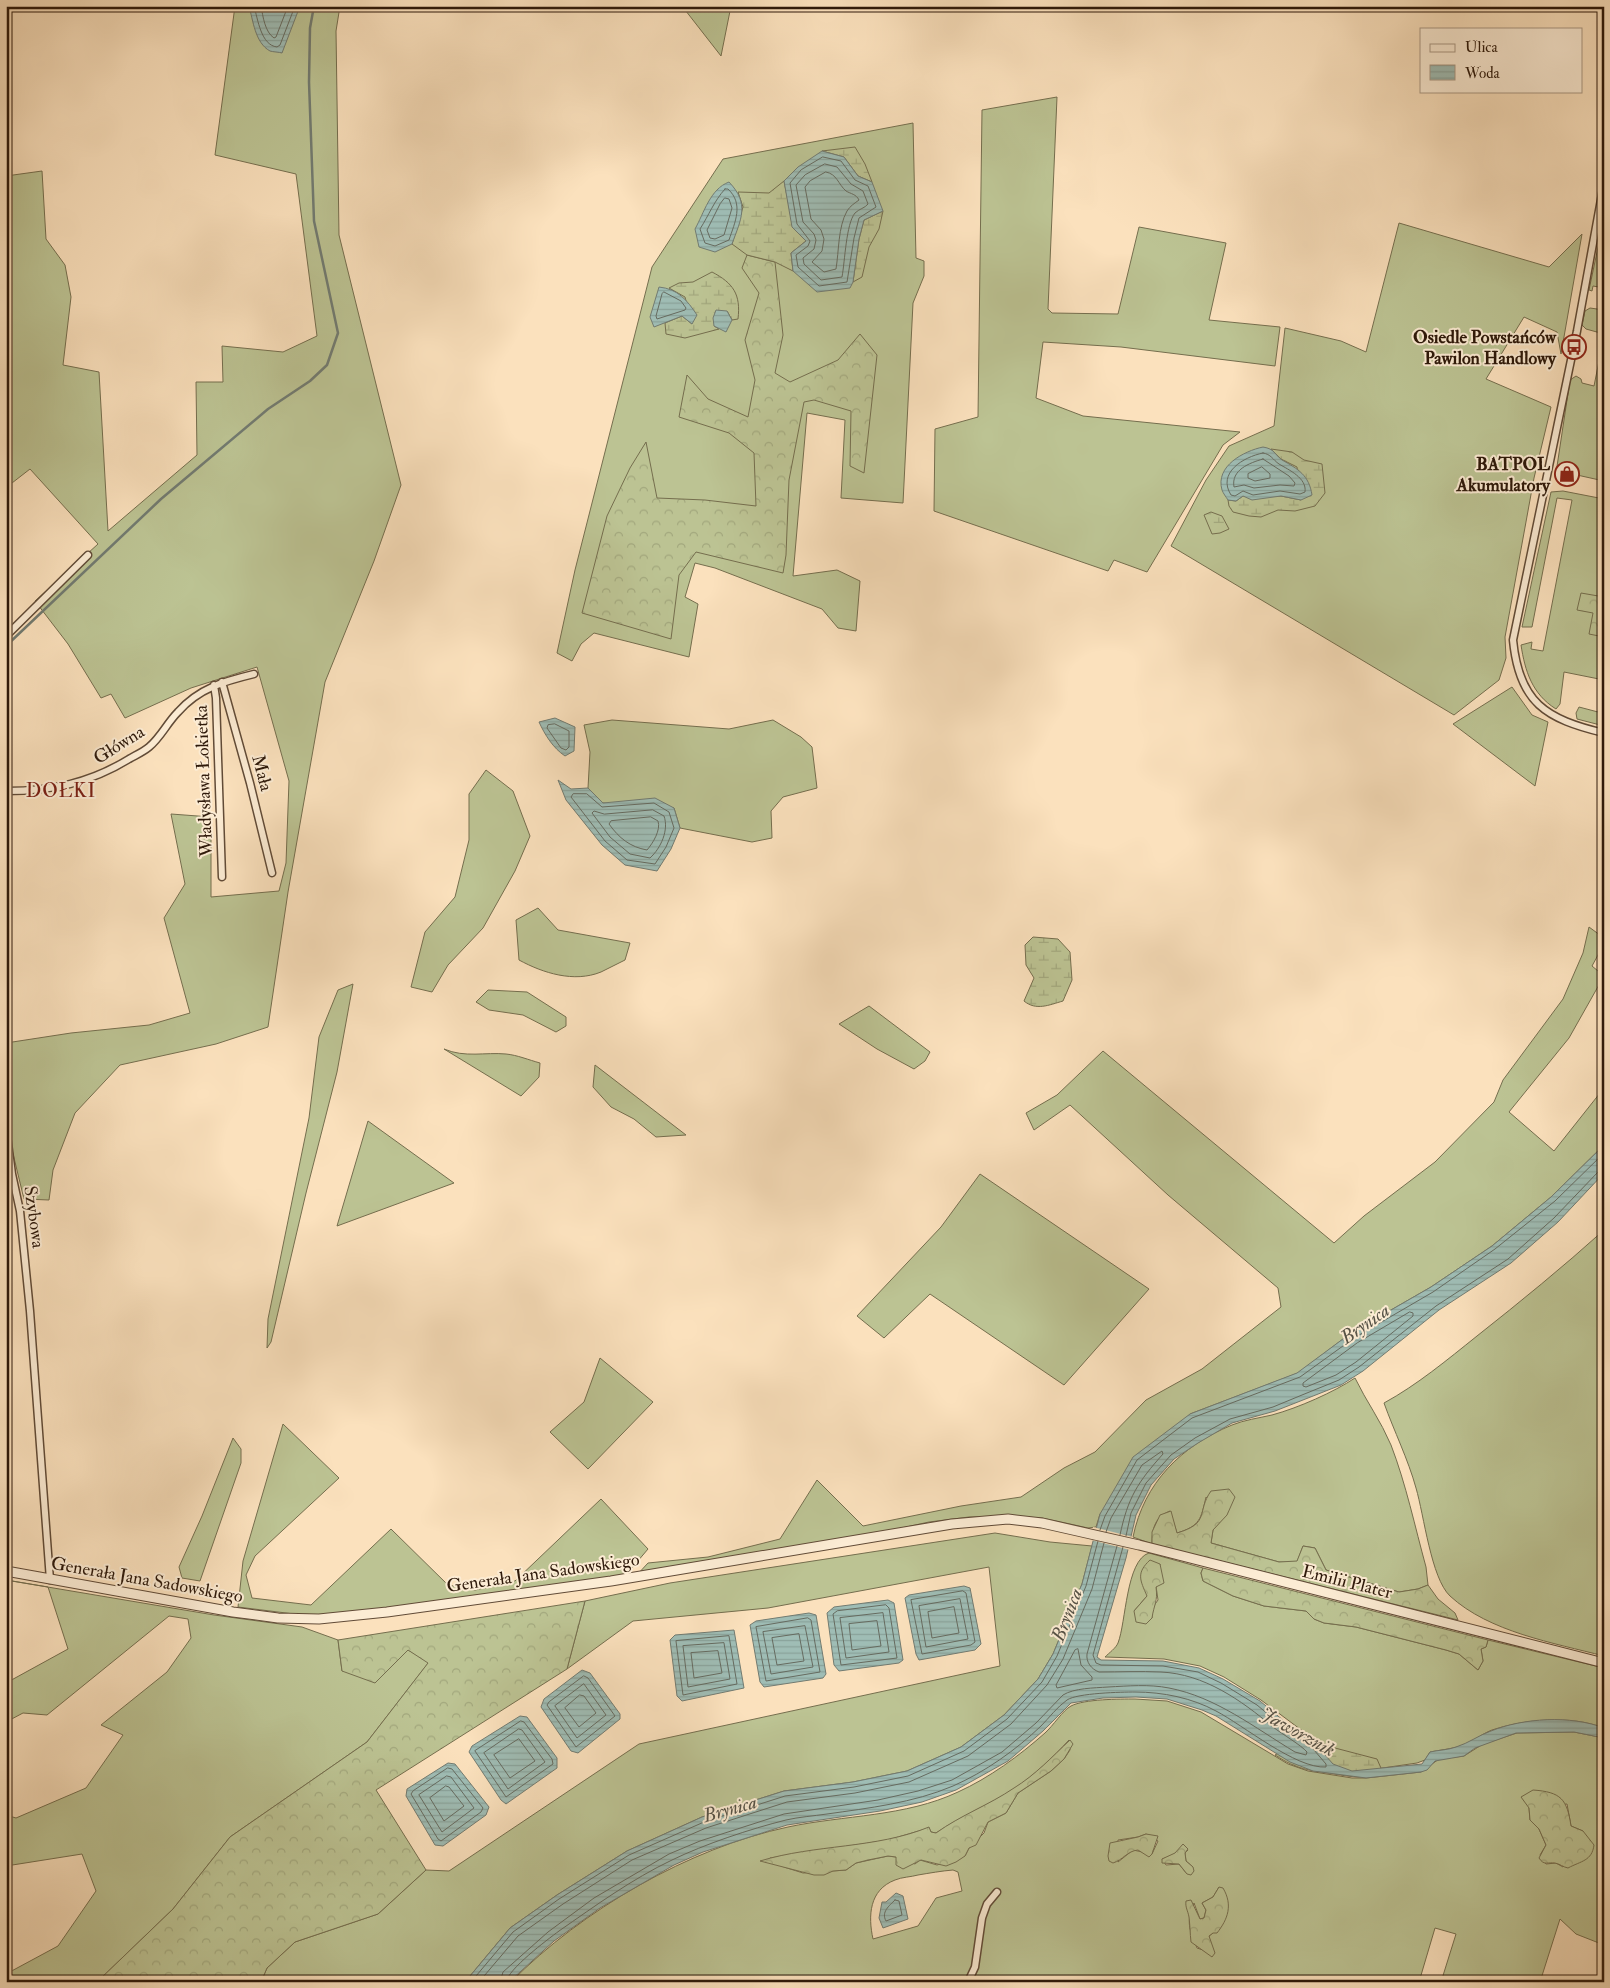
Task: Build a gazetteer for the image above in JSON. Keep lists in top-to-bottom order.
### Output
{
  "streets": {
    "street": [
      "Główna",
      "Mała",
      "Władysława Łokietka",
      "Szybowa",
      "Generała Jana Sadowskiego",
      "Emilii Plater"
    ]
  },
  "crossings": [
    ["Główna", "Mała"],
    ["Główna", "Władysława Łokietka"],
    ["Szybowa", "Generała Jana Sadowskiego"],
    ["Generała Jana Sadowskiego", "Emilii Plater"]
  ],
  "districts": ["DOŁKI"],
  "water": ["Brynica", "Jaworznik"],
  "places": {
    "bus stop": ["Osiedle Powstańców Pawilon Handlowy"],
    "shop": ["BATPOL Akumulatory"]
  },
  "legend": ["Ulica", "Woda"]
}
